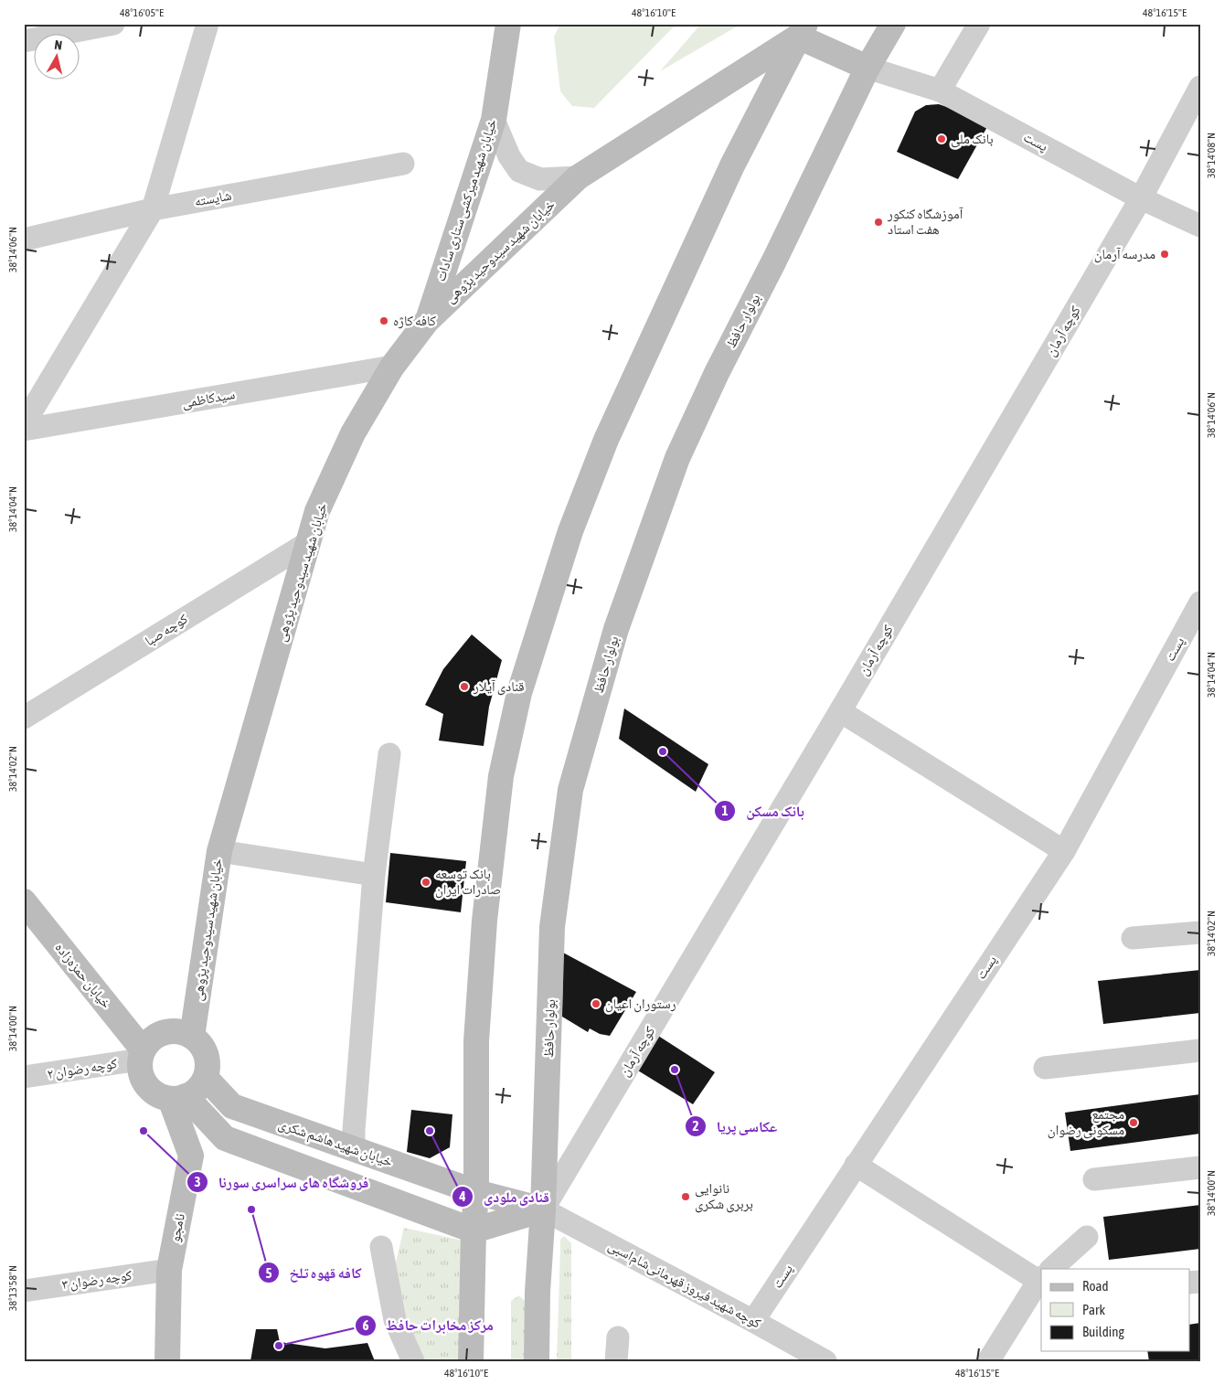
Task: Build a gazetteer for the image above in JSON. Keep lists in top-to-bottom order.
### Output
{
  "streets": {
    "street": [
      "پست",
      "شایسته",
      "خیابان شهید میرکشی ستاری سادات",
      "خیابان شهید سیدوحید پژوهی",
      "بولوار حافظ",
      "کوچه آرمان",
      "سیدکاظمی",
      "کوچه صبا",
      "خیابان حمزه‌زاده",
      "کوچه رضوان ۲",
      "خیابان شهید هاشم شکری",
      "نامجو",
      "کوچه رضوان ۳",
      "کوچه شهید فیروز قهرمانی‌شام‌اسبی"
    ]
  },
  "crossings": [
    ["پست", "بولوار حافظ"],
    ["پست", "کوچه آرمان"],
    ["پست", "کوچه شهید فیروز قهرمانی‌شام‌اسبی"],
    ["خیابان شهید میرکشی ستاری سادات", "خیابان شهید سیدوحید پژوهی"],
    ["خیابان شهید سیدوحید پژوهی", "سیدکاظمی"],
    ["خیابان شهید سیدوحید پژوهی", "کوچه صبا"],
    ["خیابان شهید سیدوحید پژوهی", "خیابان حمزه‌زاده"],
    ["خیابان شهید سیدوحید پژوهی", "کوچه رضوان ۲"],
    ["خیابان شهید سیدوحید پژوهی", "خیابان شهید هاشم شکری"],
    ["خیابان شهید سیدوحید پژوهی", "نامجو"],
    ["بولوار حافظ", "کوچه آرمان"],
    ["بولوار حافظ", "خیابان شهید هاشم شکری"],
    ["بولوار حافظ", "کوچه شهید فیروز قهرمانی‌شام‌اسبی"],
    ["کوچه آرمان", "خیابان شهید هاشم شکری"],
    ["کوچه آرمان", "کوچه شهید فیروز قهرمانی‌شام‌اسبی"],
    ["خیابان حمزه‌زاده", "کوچه رضوان ۲"],
    ["خیابان حمزه‌زاده", "خیابان شهید هاشم شکری"],
    ["خیابان حمزه‌زاده", "نامجو"],
    ["کوچه رضوان ۲", "خیابان شهید هاشم شکری"],
    ["کوچه رضوان ۲", "نامجو"],
    ["خیابان شهید هاشم شکری", "نامجو"],
    ["خیابان شهید هاشم شکری", "کوچه شهید فیروز قهرمانی‌شام‌اسبی"],
    ["نامجو", "کوچه رضوان ۳"]
  ],
  "places": [
    "بانک ملی",
    "آموزشگاه کنکور هفت استاد",
    "مدرسه آرمان",
    "کافه کاژه",
    "قنادی آیلار",
    "بانک مسکن",
    "بانک توسعه صادرات ایران",
    "رستوران اعیان",
    "عکاسی پریا",
    "مجتمع مسکونی رضوان",
    "فروشگاه های سراسری سورنا",
    "قنادی ملودی",
    "نانوایی بربری شکری",
    "کافه قهوه تلخ",
    "مرکز مخابرات حافظ"
  ],
  "legend": ["Road", "Park", "Building"],
  "north": "top",
  "coordinates": [
    "48°16'05\"E",
    "48°16'10\"E",
    "48°16'15\"E",
    "38°14'08\"N",
    "38°14'06\"N",
    "38°14'04\"N",
    "38°14'02\"N",
    "38°14'00\"N",
    "38°13'58\"N"
  ]
}
